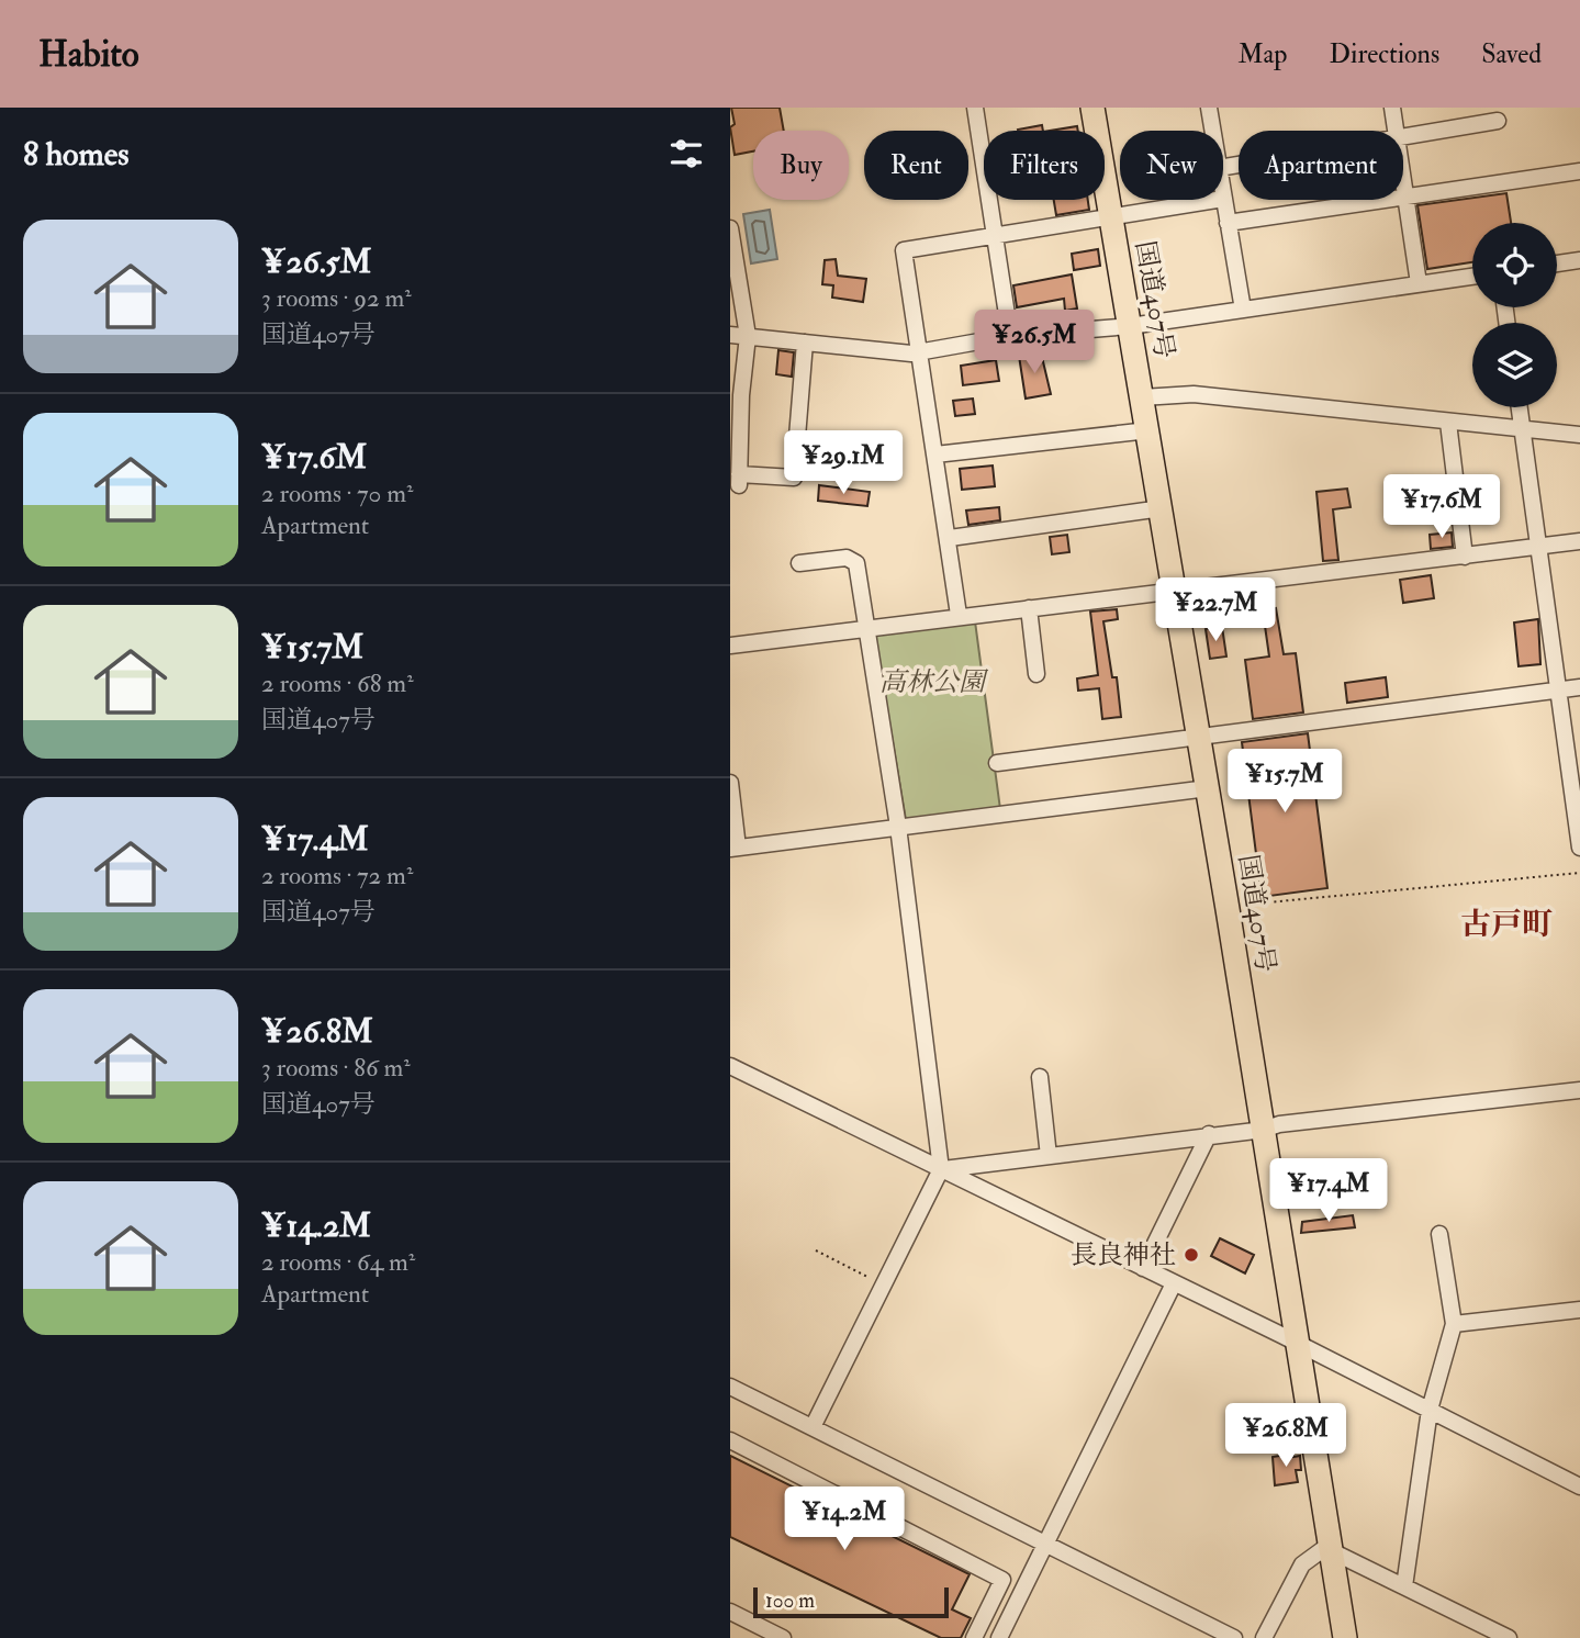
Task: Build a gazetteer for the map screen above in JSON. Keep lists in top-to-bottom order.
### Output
{
  "streets": {
    "highway": ["国道407号"]
  },
  "districts": ["古戸町"],
  "parks": ["高林公園"],
  "places": ["長良神社"],
  "scale_bar": "100 m",
  "page": {
    "header": "Habito",
    "nav": ["Map", "Directions", "Saved"],
    "heading": "8 homes",
    "chip": [
      "Buy",
      "Rent",
      "Filters",
      "New",
      "Apartment"
    ],
    "list": [
      {
        "name": "¥26.5M",
        "note": "3 rooms · 92 m² · 国道407号"
      },
      {
        "name": "¥17.6M",
        "note": "2 rooms · 70 m² · Apartment"
      },
      {
        "name": "¥15.7M",
        "note": "2 rooms · 68 m² · 国道407号"
      },
      {
        "name": "¥17.4M",
        "note": "2 rooms · 72 m² · 国道407号"
      },
      {
        "name": "¥26.8M",
        "note": "3 rooms · 86 m² · 国道407号"
      },
      {
        "name": "¥14.2M",
        "note": "2 rooms · 64 m² · Apartment"
      }
    ],
    "price": [
      "¥26.5M",
      "¥29.1M",
      "¥17.6M",
      "¥22.7M",
      "¥15.7M",
      "¥17.4M",
      "¥26.8M",
      "¥14.2M"
    ],
    "scale": "100 m"
  }
}
